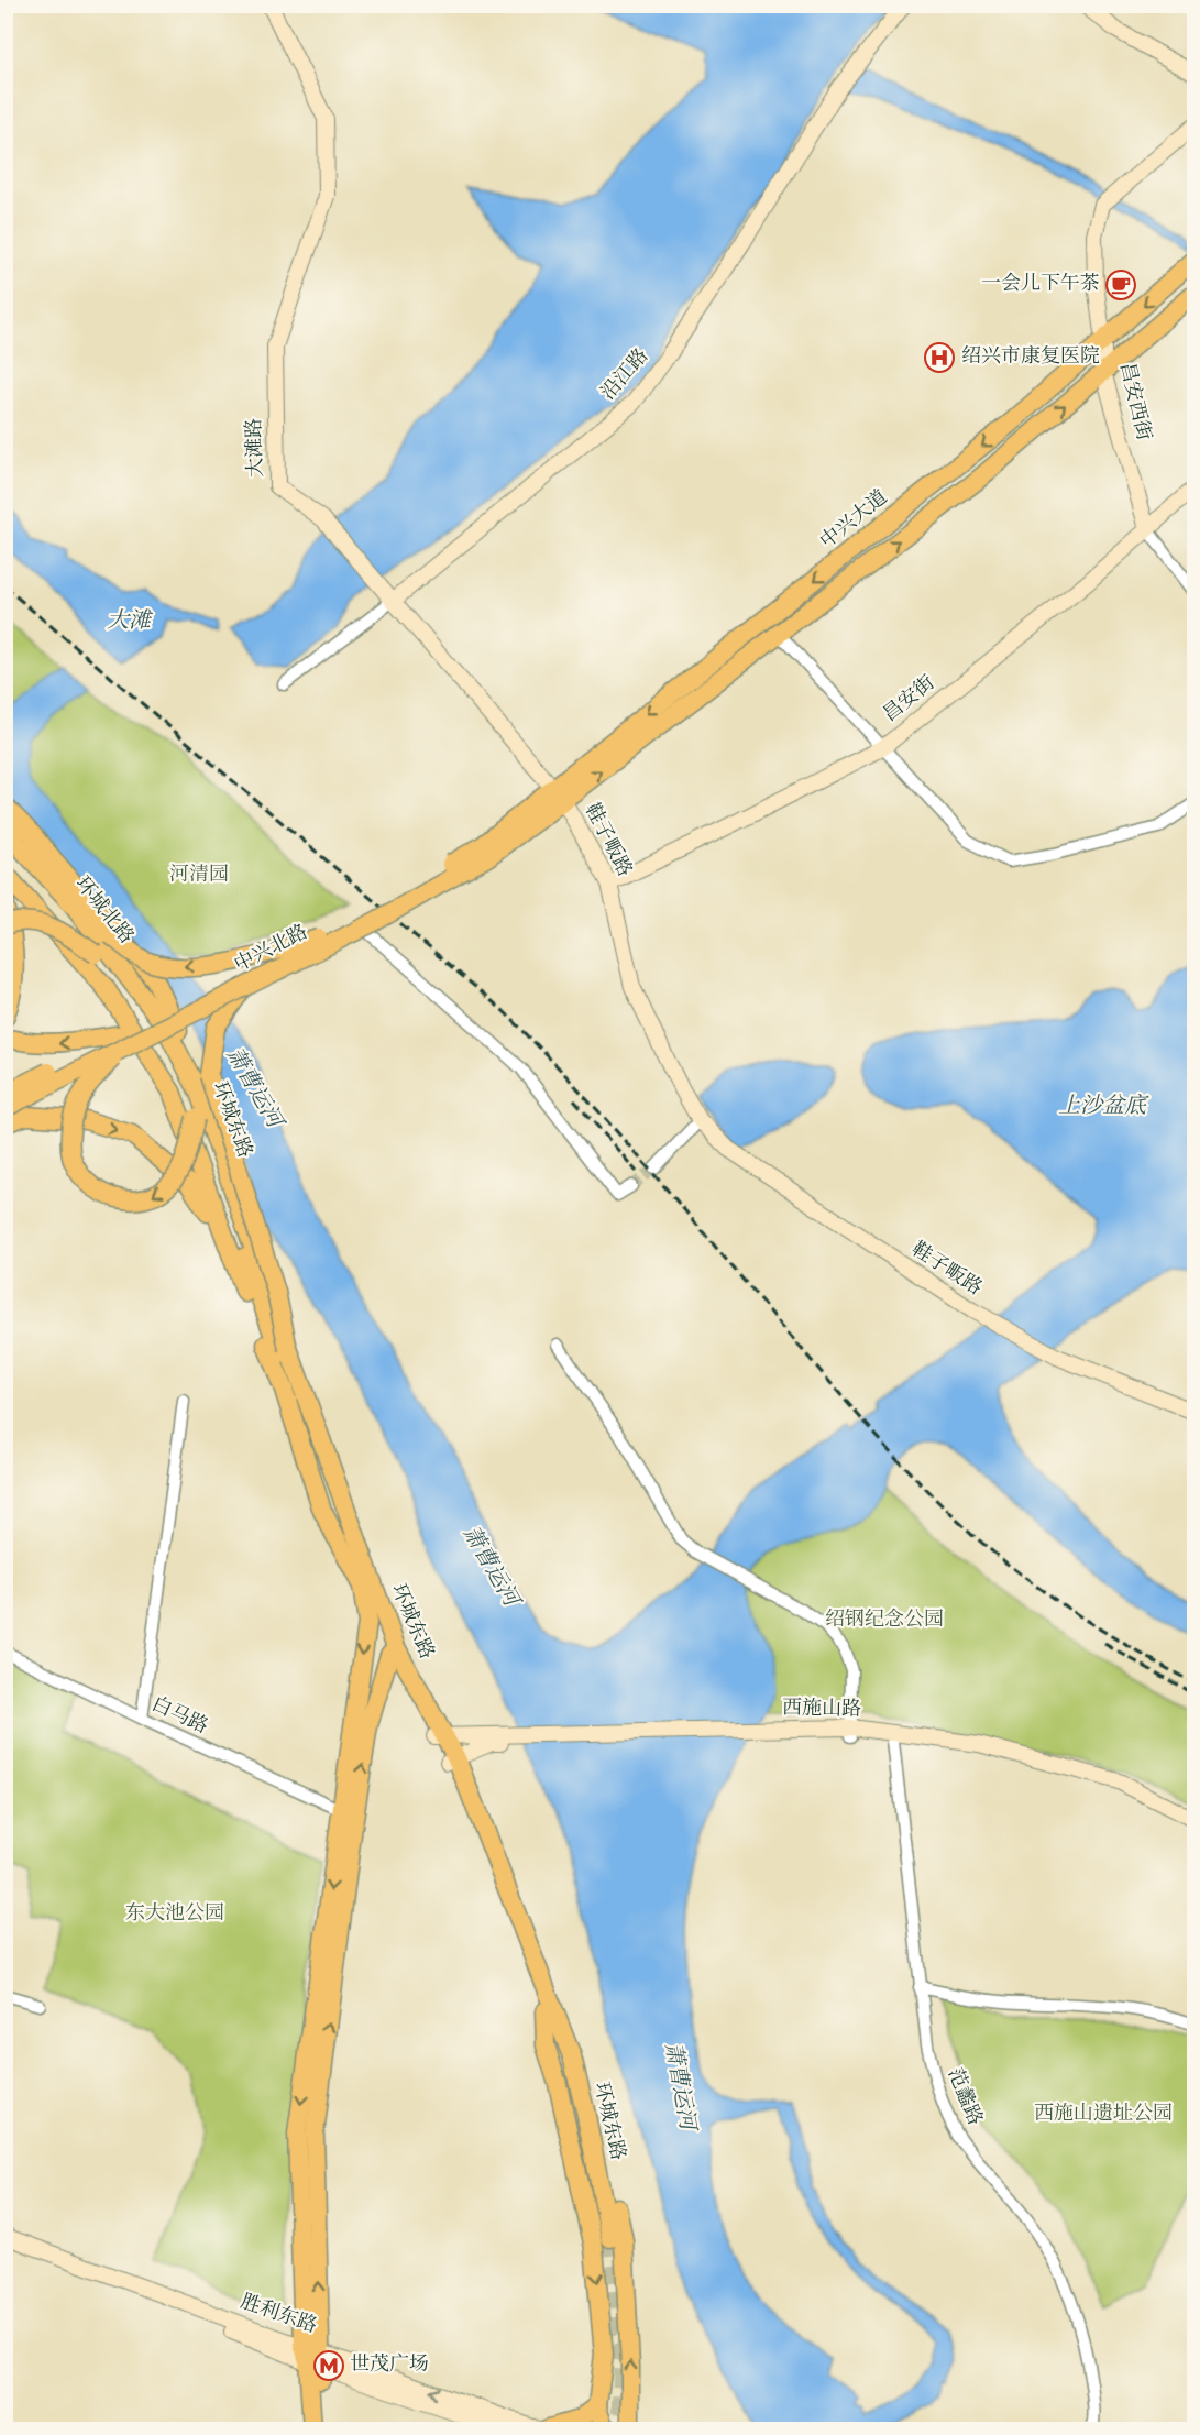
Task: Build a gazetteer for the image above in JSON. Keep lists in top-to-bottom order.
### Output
{
  "streets": {
    "main road": [
      "中兴大道",
      "环城北路",
      "中兴北路",
      "环城东路"
    ],
    "street": [
      "沿江路",
      "昌安西街",
      "大滩路",
      "昌安街",
      "鞋子畈路",
      "西施山路",
      "白马路",
      "范蠡路",
      "胜利东路"
    ]
  },
  "crossings": [
    ["沿江路", "大滩路"],
    ["昌安西街", "中兴大道"],
    ["昌安西街", "昌安街"],
    ["大滩路", "中兴大道"],
    ["大滩路", "鞋子畈路"],
    ["中兴大道", "鞋子畈路"],
    ["中兴大道", "中兴北路"],
    ["昌安街", "鞋子畈路"],
    ["环城北路", "环城东路"],
    ["环城东路", "西施山路"],
    ["西施山路", "范蠡路"]
  ],
  "water": ["大滩", "萧曹运河", "上沙盆底"],
  "parks": [
    "河清园",
    "绍钢纪念公园",
    "东大池公园",
    "西施山遗址公园"
  ],
  "places": {
    "cafe": ["一会儿下午茶"],
    "hospital": ["绍兴市康复医院"],
    "metro station": ["世茂广场"]
  }
}
